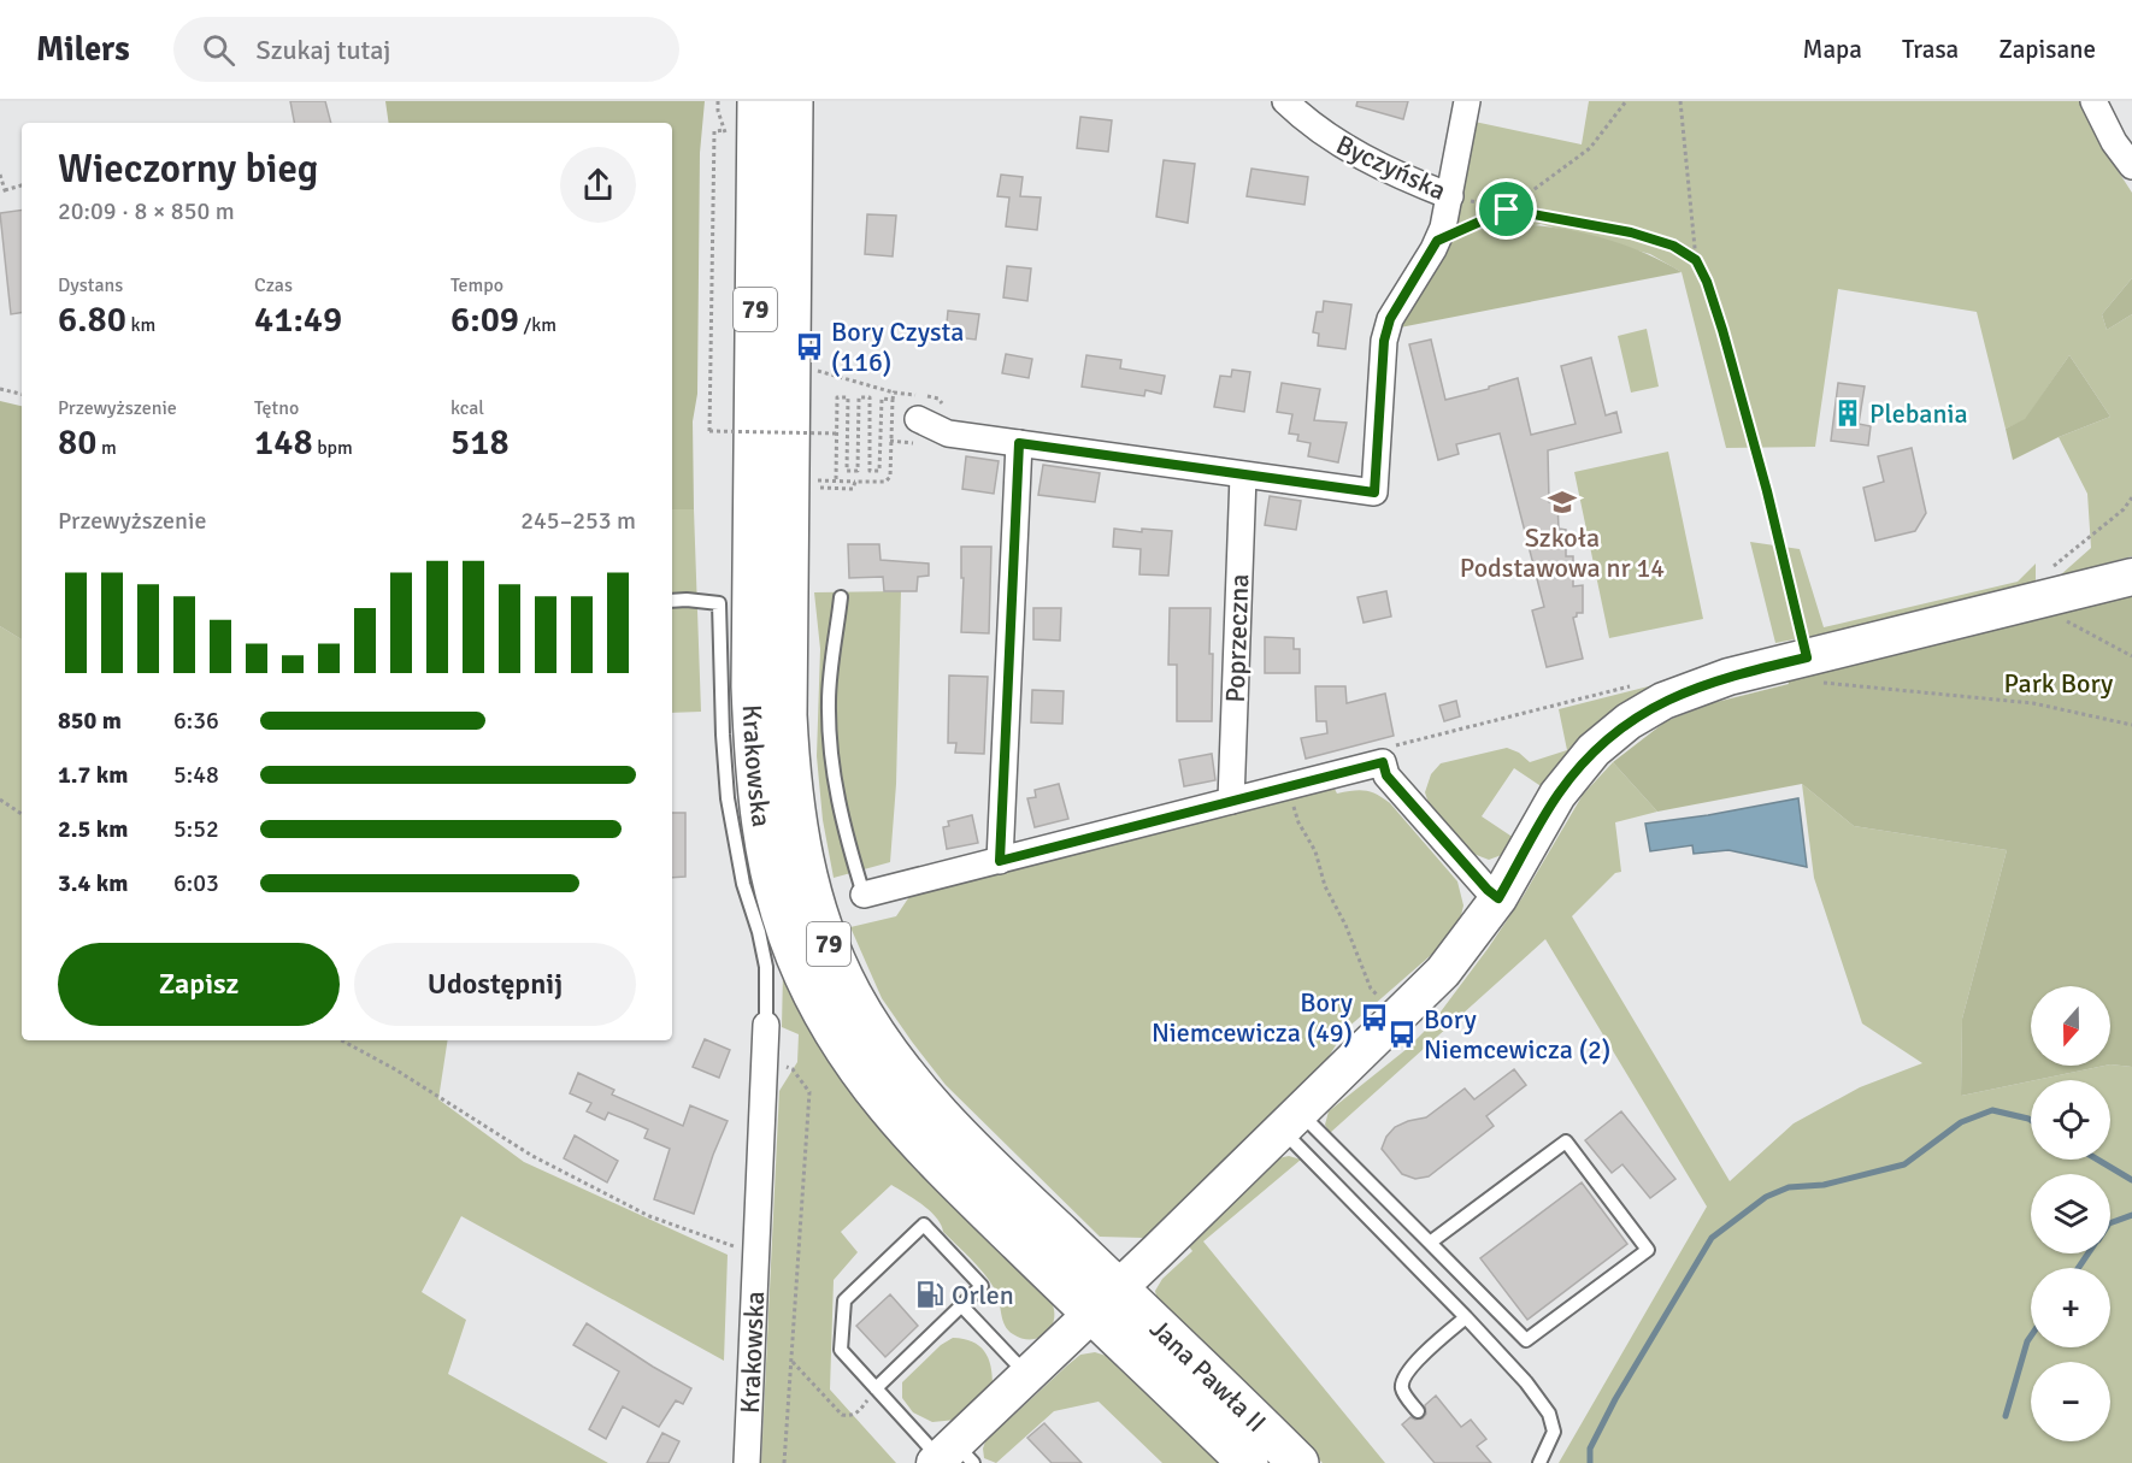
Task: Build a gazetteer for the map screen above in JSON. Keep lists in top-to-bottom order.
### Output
{
  "streets": {
    "main road": ["79", "Krakowska", "Jana Pawła II"],
    "street": ["Byczyńska", "Poprzeczna"]
  },
  "crossings": [
    ["Krakowska", "Jana Pawła II"]
  ],
  "parks": ["Park Bory"],
  "places": {
    "bus stop": ["Bory Czysta (116)", "Bory Niemcewicza (49)", "Bory Niemcewicza (2)"],
    "building": ["Plebania"],
    "school or university": ["Szkoła Podstawowa nr 14"],
    "fuel station": ["Orlen"]
  },
  "north": "bottom",
  "page": {
    "header": "Milers",
    "search": "Szukaj tutaj",
    "nav": ["Mapa", "Trasa", "Zapisane"],
    "heading": ["Wieczorny bieg", "20:09 · 8 × 850 m"],
    "stats": [
      ["Dystans", "6.80 km"],
      ["Czas", "41:49"],
      ["Tempo", "6:09 /km"],
      ["Przewyższenie", "80 m"],
      ["Tętno", "148 bpm"],
      ["kcal", "518"]
    ],
    "chart": ["Przewyższenie", "245–253 m"],
    "list": [
      {
        "name": "850 m",
        "note": "6:36"
      },
      {
        "name": "1.7 km",
        "note": "5:48"
      },
      {
        "name": "2.5 km",
        "note": "5:52"
      },
      {
        "name": "3.4 km",
        "note": "6:03"
      }
    ],
    "buttons": ["Zapisz", "Udostępnij"],
    "map_buttons": ["+", "−"]
  }
}
